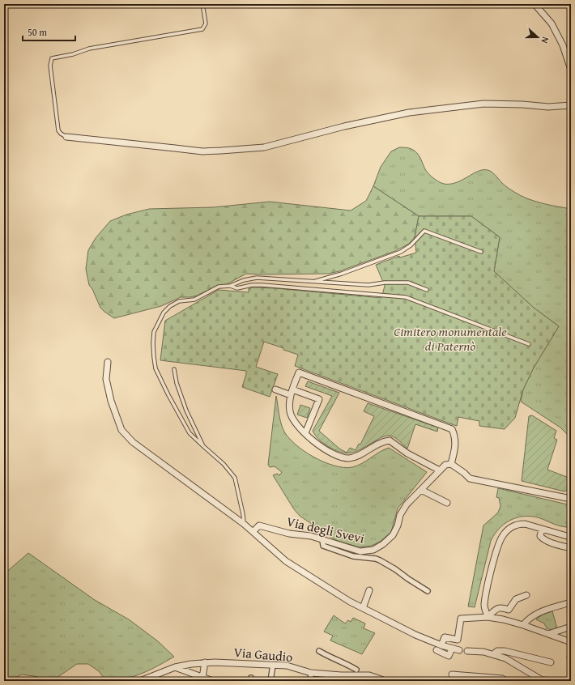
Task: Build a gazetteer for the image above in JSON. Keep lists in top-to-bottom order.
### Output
{
  "streets": {
    "street": ["Via degli Svevi", "Via Gaudio"]
  },
  "parks": ["Cimitero monumentale di Paternò"],
  "scale_bar": "50 m",
  "north": "right"
}
